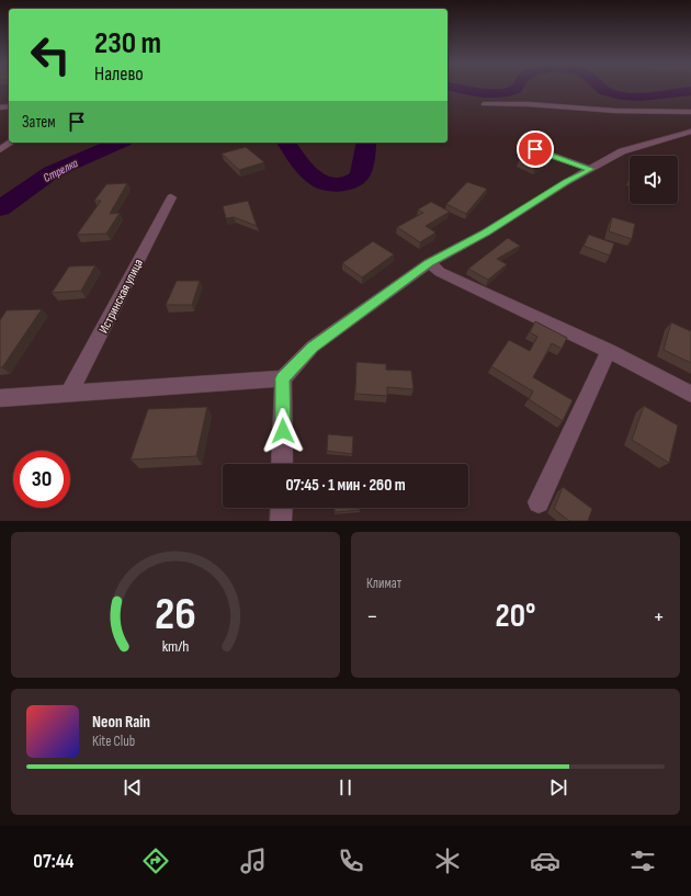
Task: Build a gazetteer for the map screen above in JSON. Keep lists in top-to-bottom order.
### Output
{
  "streets": {
    "street": ["Истринская улица"]
  },
  "water": ["Стрелка"],
  "page": {
    "turn": ["230 m", "Налево"],
    "then": "Затем",
    "limit": "30",
    "trip": "07:45 · 1 мин · 260 m",
    "tile": "Климат",
    "heat": ["−", "20°", "+"],
    "song": ["Neon Rain", "Kite Club"],
    "tabs": "07:44",
    "gauge": ["26", "km/h"]
  }
}
